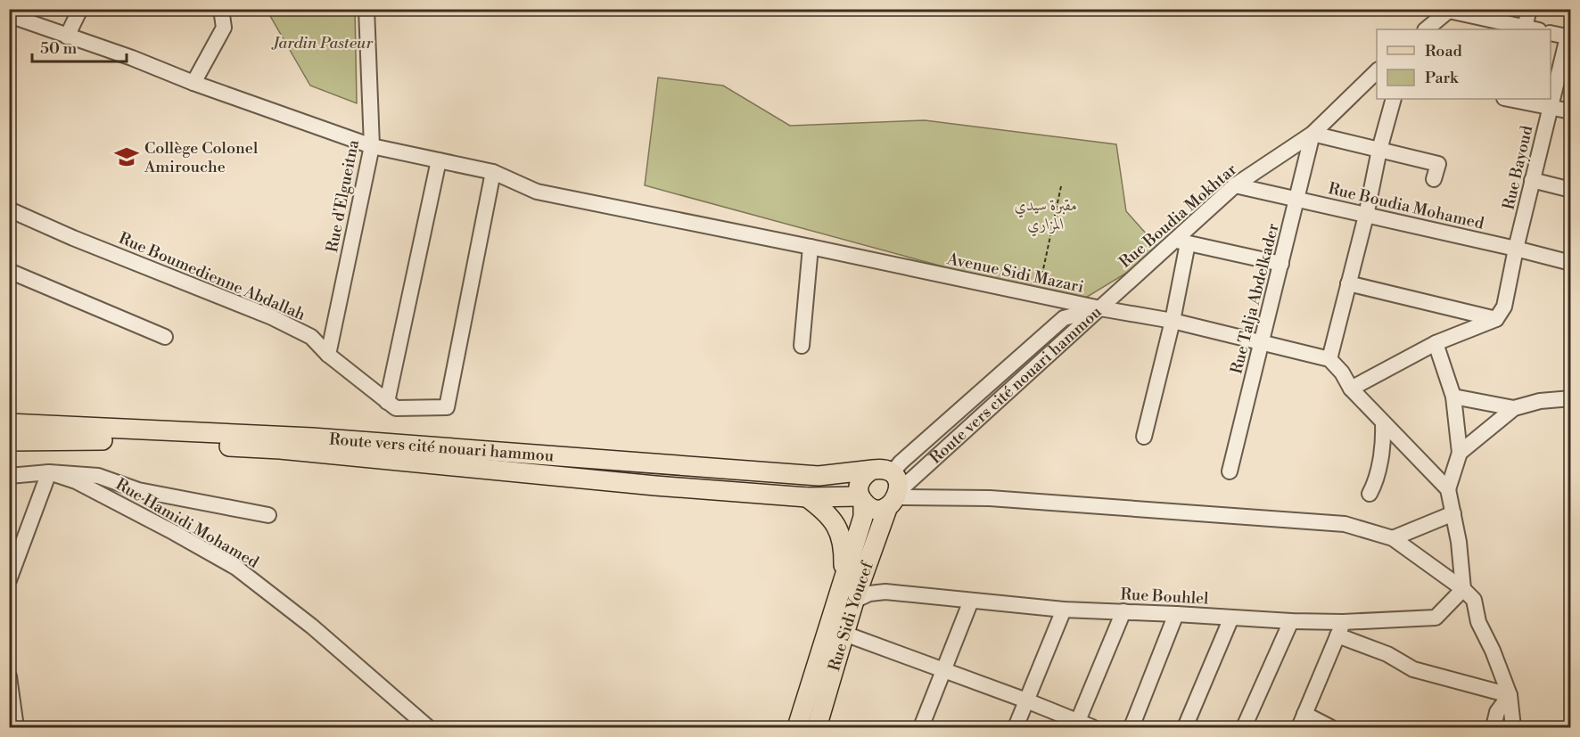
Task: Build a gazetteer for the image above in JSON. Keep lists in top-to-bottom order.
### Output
{
  "streets": {
    "main road": ["Route vers cité nouari hammou", "Rue Sidi Youcef"],
    "street": [
      "Rue Bayoud",
      "Rue d'Elgueitna",
      "Rue Boudia Mohamed",
      "Rue Boudia Mokhtar",
      "Avenue Sidi Mazari",
      "Rue Boumedienne Abdallah",
      "Rue Talja Abdelkader",
      "Rue Hamidi Mohamed",
      "Rue Bouhlel"
    ]
  },
  "crossings": [
    ["Rue Bayoud", "Rue Boudia Mohamed"],
    ["Rue d'Elgueitna", "Avenue Sidi Mazari"],
    ["Rue d'Elgueitna", "Rue Boumedienne Abdallah"],
    ["Rue Boudia Mohamed", "Rue Boudia Mokhtar"],
    ["Rue Boudia Mohamed", "Rue Talja Abdelkader"],
    ["Rue Boudia Mokhtar", "Avenue Sidi Mazari"],
    ["Rue Boudia Mokhtar", "Rue Talja Abdelkader"],
    ["Rue Boudia Mokhtar", "Route vers cité nouari hammou"],
    ["Avenue Sidi Mazari", "Rue Boumedienne Abdallah"],
    ["Avenue Sidi Mazari", "Rue Talja Abdelkader"],
    ["Avenue Sidi Mazari", "Route vers cité nouari hammou"],
    ["Route vers cité nouari hammou", "Rue Sidi Youcef"],
    ["Rue Bouhlel", "Rue Sidi Youcef"]
  ],
  "parks": ["Jardin Pasteur", "مقبرة سيدي المزاري"],
  "places": {
    "school or university": ["Collège Colonel Amirouche"]
  },
  "legend": ["Road", "Park"],
  "scale_bar": "50 m"
}
